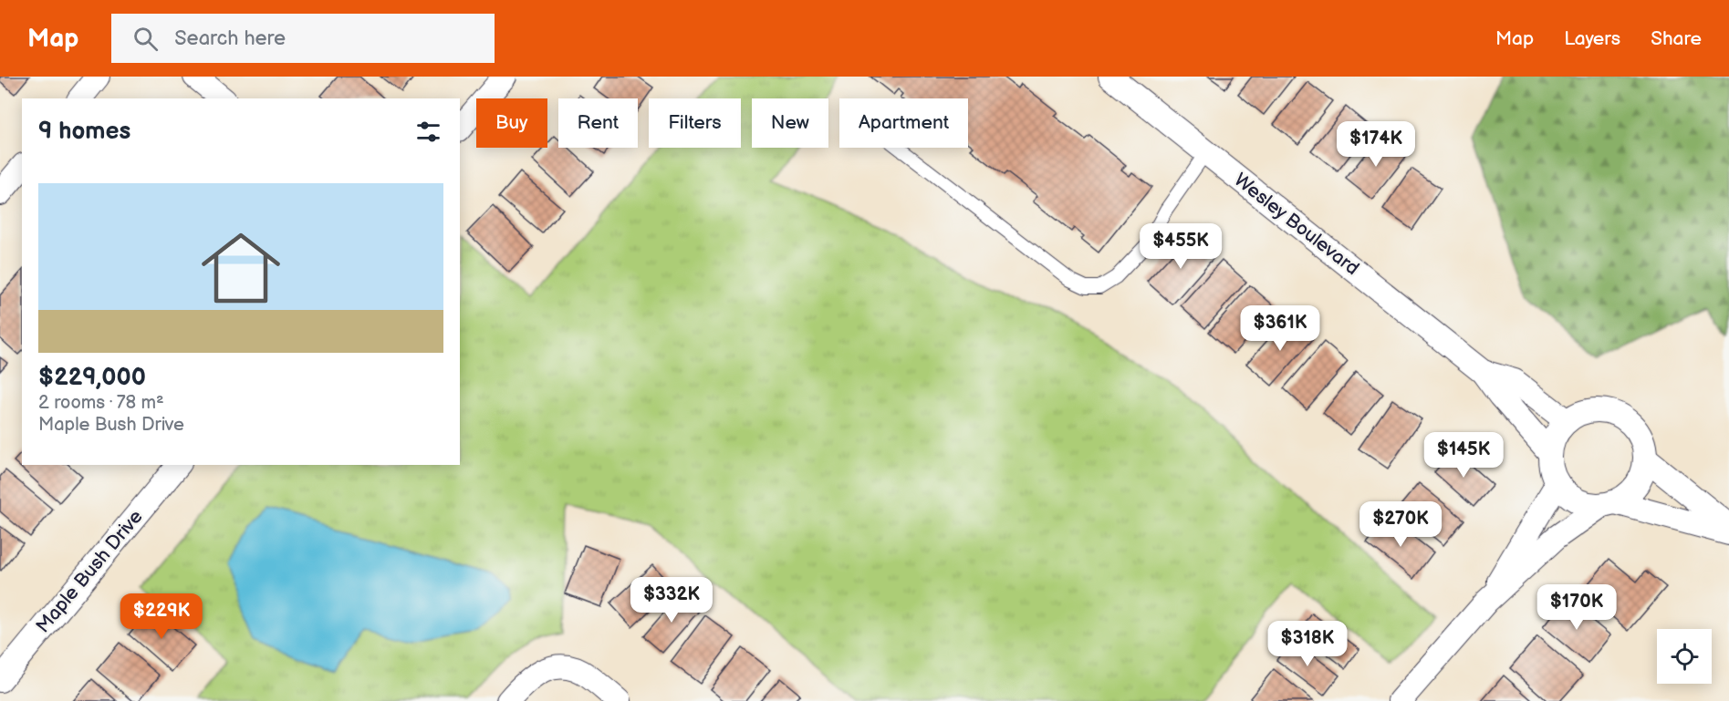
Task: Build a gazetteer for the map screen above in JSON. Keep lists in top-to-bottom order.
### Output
{
  "streets": {
    "street": ["Wesley Boulevard", "Maple Bush Drive"]
  },
  "page": {
    "header": "Map",
    "search": "Search here",
    "nav": ["Map", "Layers", "Share"],
    "chip": [
      "Buy",
      "Rent",
      "Filters",
      "New",
      "Apartment"
    ],
    "heading": "9 homes",
    "price": [
      "$174K",
      "$455K",
      "$361K",
      "$145K",
      "$270K",
      "$332K",
      "$170K",
      "$229K",
      "$318K"
    ],
    "list": [
      {
        "name": "$229,000",
        "note": "2 rooms · 78 m² · Maple Bush Drive"
      }
    ]
  }
}
